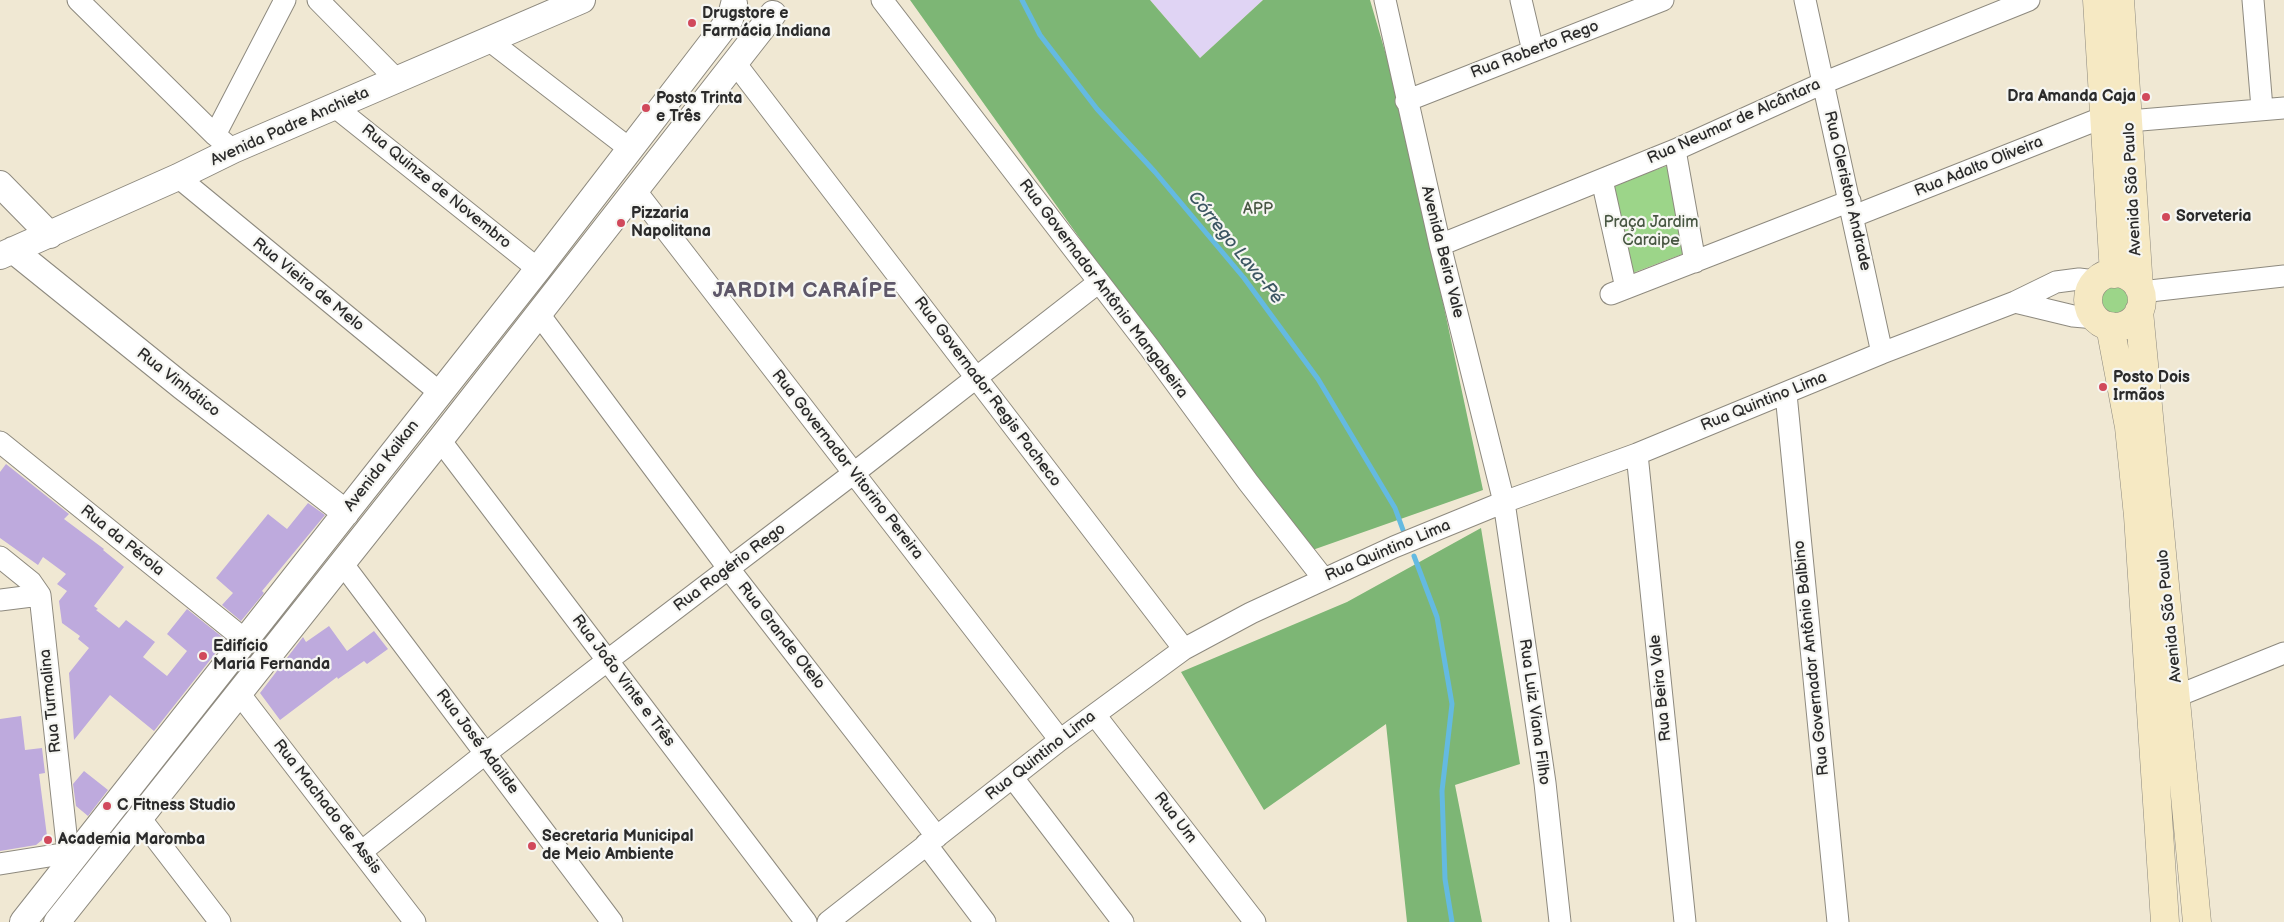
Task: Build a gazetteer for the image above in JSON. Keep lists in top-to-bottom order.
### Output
{
  "streets": {
    "main road": ["Avenida São Paulo"],
    "street": [
      "Rua Roberto Rego",
      "Rua Neumar de Alcântara",
      "Avenida Padre Anchieta",
      "Rua Adalto Oliveira",
      "Rua Quinze de Novembro",
      "Rua Cleriston Andrade",
      "Avenida Beira Vale",
      "Rua Vieira de Melo",
      "Rua Governador Antônio Mangabeira",
      "Rua Vinhático",
      "Rua Governador Regis Pacheco",
      "Rua Quintino Lima",
      "Rua Governador Vitorino Pereira",
      "Avenida Kaikan",
      "Rua da Pérola",
      "Rua Rogério Rego",
      "Rua Grande Otelo",
      "Rua Governador Antônio Balbino",
      "Rua João Vinte e Três",
      "Rua Beira Vale",
      "Rua Turmalina",
      "Rua Luiz Viana Filho",
      "Rua José Adailde",
      "Rua Machado de Assis",
      "Rua Um"
    ]
  },
  "crossings": [
    ["Rua Roberto Rego", "Avenida Beira Vale"],
    ["Rua Neumar de Alcântara", "Rua Adalto Oliveira"],
    ["Rua Neumar de Alcântara", "Rua Cleriston Andrade"],
    ["Rua Neumar de Alcântara", "Avenida Beira Vale"],
    ["Avenida Padre Anchieta", "Rua Quinze de Novembro"],
    ["Avenida Padre Anchieta", "Rua Vieira de Melo"],
    ["Avenida Padre Anchieta", "Rua Vinhático"],
    ["Rua Adalto Oliveira", "Avenida São Paulo"],
    ["Rua Adalto Oliveira", "Rua Cleriston Andrade"],
    ["Rua Quinze de Novembro", "Avenida Kaikan"],
    ["Avenida São Paulo", "Rua Quintino Lima"],
    ["Rua Cleriston Andrade", "Rua Quintino Lima"],
    ["Avenida Beira Vale", "Rua Quintino Lima"],
    ["Avenida Beira Vale", "Rua Luiz Viana Filho"],
    ["Rua Vieira de Melo", "Avenida Kaikan"],
    ["Rua Governador Antônio Mangabeira", "Rua Quintino Lima"],
    ["Rua Governador Antônio Mangabeira", "Rua Rogério Rego"],
    ["Rua Vinhático", "Avenida Kaikan"],
    ["Rua Governador Regis Pacheco", "Rua Quintino Lima"],
    ["Rua Governador Regis Pacheco", "Avenida Kaikan"],
    ["Rua Governador Regis Pacheco", "Rua Rogério Rego"],
    ["Rua Quintino Lima", "Rua Governador Vitorino Pereira"],
    ["Rua Quintino Lima", "Rua Grande Otelo"],
    ["Rua Quintino Lima", "Rua Governador Antônio Balbino"],
    ["Rua Quintino Lima", "Rua Beira Vale"],
    ["Rua Quintino Lima", "Rua Luiz Viana Filho"],
    ["Rua Quintino Lima", "Rua Um"],
    ["Rua Governador Vitorino Pereira", "Avenida Kaikan"],
    ["Rua Governador Vitorino Pereira", "Rua Rogério Rego"],
    ["Avenida Kaikan", "Rua da Pérola"],
    ["Avenida Kaikan", "Rua Grande Otelo"],
    ["Avenida Kaikan", "Rua João Vinte e Três"],
    ["Avenida Kaikan", "Rua Turmalina"],
    ["Avenida Kaikan", "Rua José Adailde"],
    ["Avenida Kaikan", "Rua Machado de Assis"],
    ["Rua Rogério Rego", "Rua Grande Otelo"],
    ["Rua Rogério Rego", "Rua João Vinte e Três"],
    ["Rua Rogério Rego", "Rua José Adailde"],
    ["Rua Rogério Rego", "Rua Machado de Assis"]
  ],
  "districts": ["JARDIM CARAÍPE"],
  "water": ["Córrego Lava-Pé"],
  "parks": ["APP", "Praça Jardim Caraipe"],
  "places": [
    "Drugstore e Farmácia Indiana",
    "Dra Amanda Caja",
    "Posto Trinta e Três",
    "Sorveteria",
    "Pizzaria Napolitana",
    "Posto Dois Irmãos",
    "Edifício Maria Fernanda",
    "C Fitness Studio",
    "Academia Maromba",
    "Secretaria Municipal de Meio Ambiente"
  ]
}
